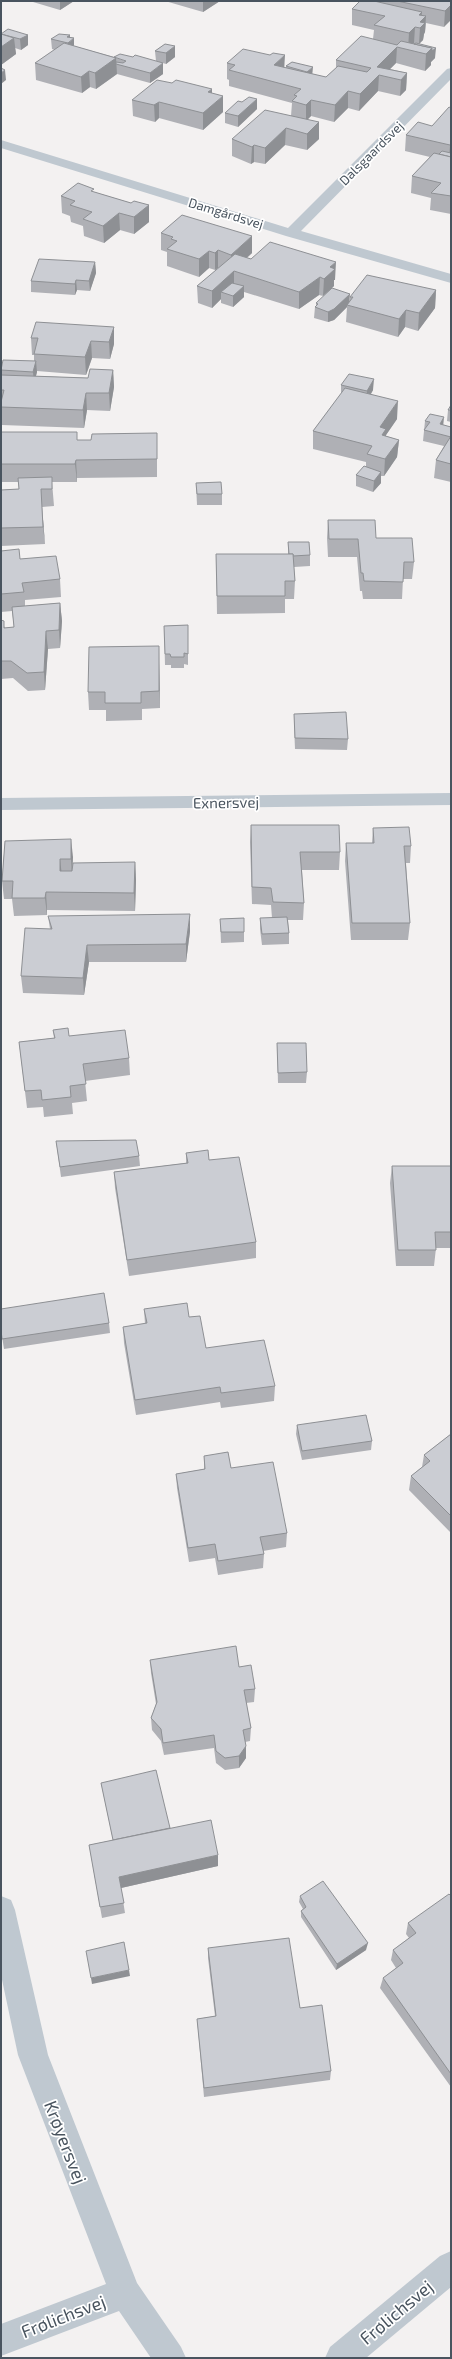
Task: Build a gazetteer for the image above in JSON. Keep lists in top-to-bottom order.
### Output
{
  "streets": {
    "street": [
      "Dalsgaardsvej",
      "Damgårdsvej",
      "Exnersvej",
      "Krøyersvej",
      "Frølichsvej"
    ]
  },
  "crossings": [
    ["Dalsgaardsvej", "Damgårdsvej"],
    ["Krøyersvej", "Frølichsvej"]
  ]
}
